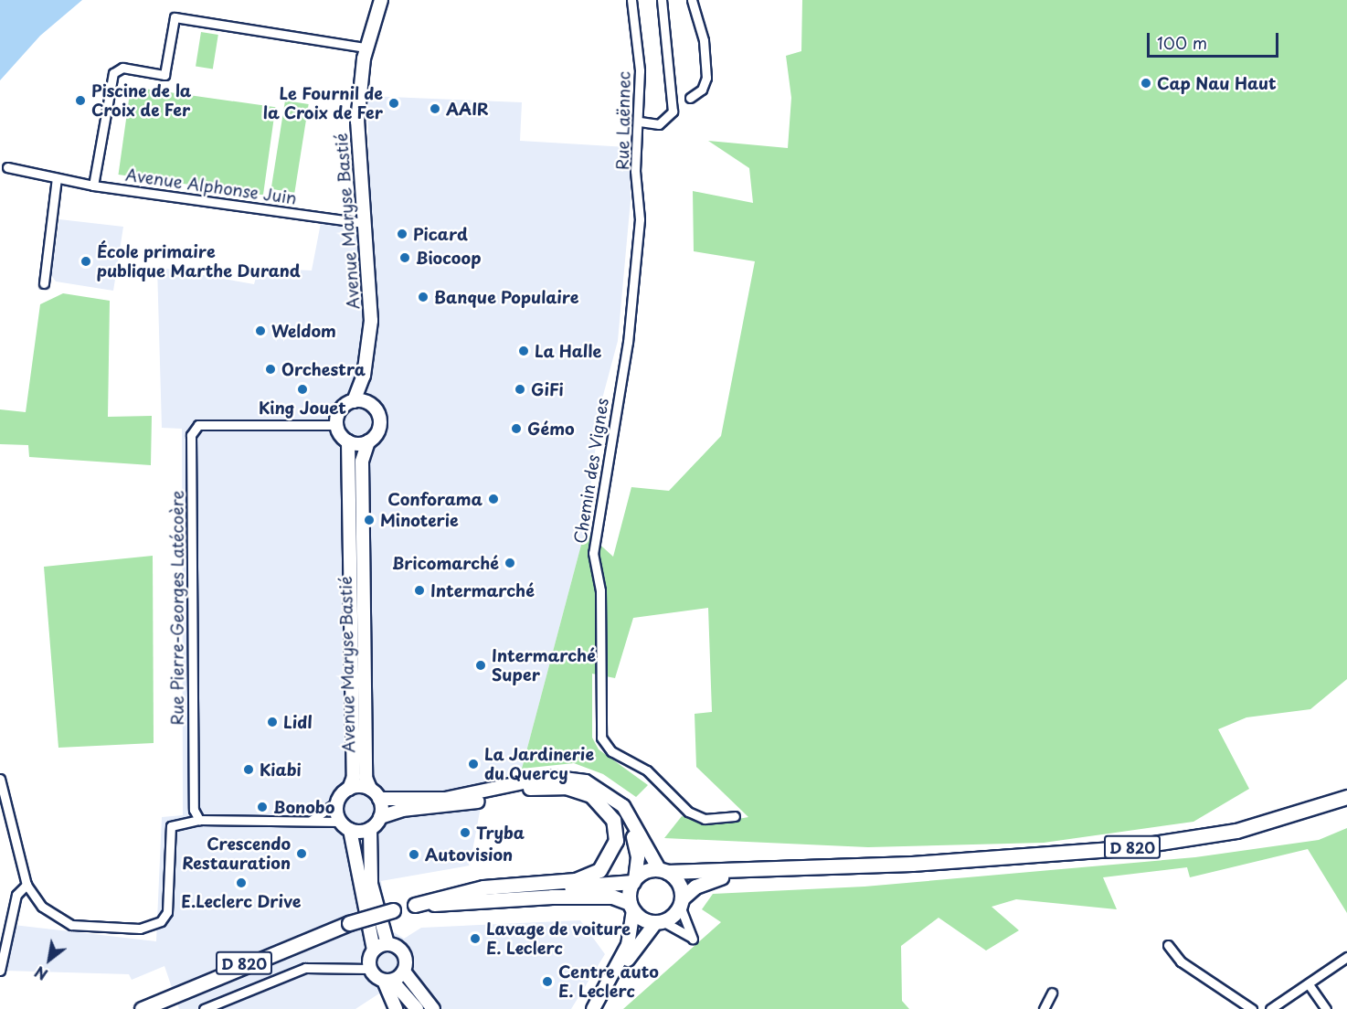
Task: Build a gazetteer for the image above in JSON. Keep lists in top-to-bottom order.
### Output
{
  "streets": {
    "main road": ["D 820"],
    "street": [
      "Rue Laënnec",
      "Avenue Alphonse Juin",
      "Avenue Maryse Bastié",
      "Chemin des Vignes",
      "Rue Pierre-Georges Latécoère"
    ]
  },
  "crossings": [
    ["Rue Laënnec", "Chemin des Vignes"],
    ["Avenue Alphonse Juin", "Avenue Maryse Bastié"],
    ["Avenue Maryse Bastié", "Rue Pierre-Georges Latécoère"]
  ],
  "places": [
    "Cap Nau Haut",
    "Piscine de la Croix de Fer",
    "Le Fournil de la Croix de Fer",
    "AAIR",
    "Picard",
    "Biocoop",
    "École primaire publique Marthe Durand",
    "Banque Populaire",
    "Weldom",
    "La Halle",
    "Orchestra",
    "King Jouet",
    "GiFi",
    "Gémo",
    "Conforama",
    "Minoterie",
    "Bricomarché",
    "Intermarché",
    "Intermarché Super",
    "Lidl",
    "La Jardinerie du Quercy",
    "Kiabi",
    "Bonobo",
    "Tryba",
    "Crescendo Restauration",
    "Autovision",
    "E.Leclerc Drive",
    "Lavage de voiture E. Leclerc",
    "Centre auto E. Leclerc"
  ],
  "scale_bar": "100 m",
  "north": "bottom left"
}
